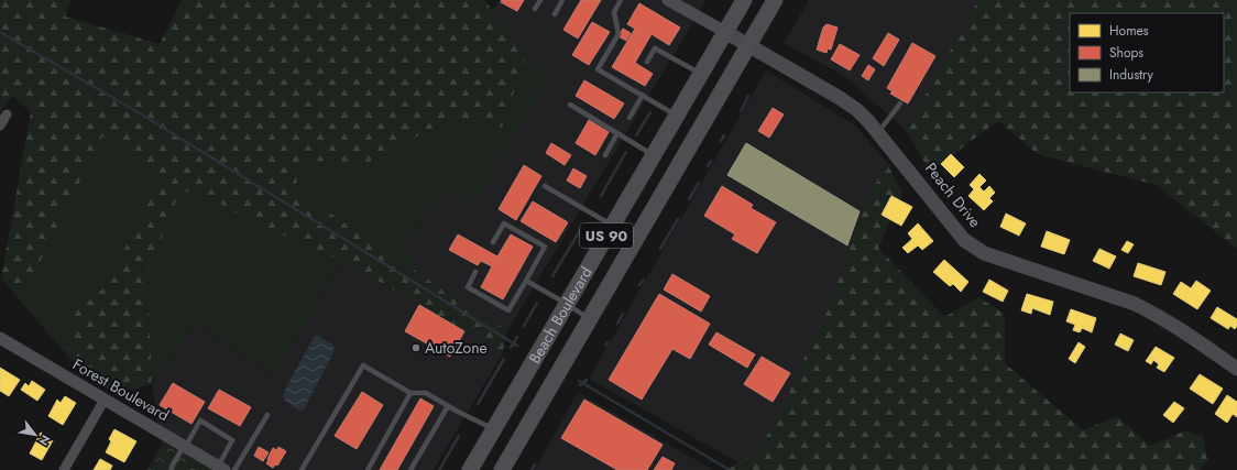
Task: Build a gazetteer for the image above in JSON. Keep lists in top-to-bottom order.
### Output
{
  "streets": {
    "highway": ["US 90", "Beach Boulevard"],
    "main road": ["Peach Drive"],
    "street": ["Forest Boulevard"]
  },
  "crossings": [
    ["Peach Drive", "US 90"],
    ["Peach Drive", "Beach Boulevard"]
  ],
  "places": ["AutoZone"],
  "legend": ["Homes", "Shops", "Industry"],
  "north": "bottom right"
}
